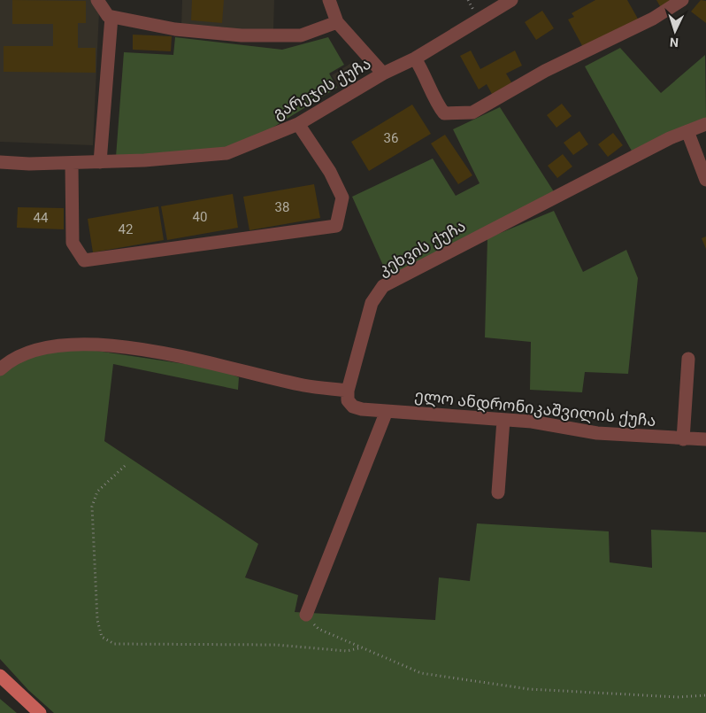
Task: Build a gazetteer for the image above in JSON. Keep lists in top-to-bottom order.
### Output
{
  "streets": {
    "street": ["გარეჯის ქუჩა", "კეხვის ქუჩა", "ელო ანდრონიკაშვილის ქუჩა"]
  },
  "crossings": [
    ["კეხვის ქუჩა", "ელო ანდრონიკაშვილის ქუჩა"]
  ],
  "house_numbers": [
    "36",
    "38",
    "40",
    "44",
    "42"
  ],
  "north": "bottom"
}
